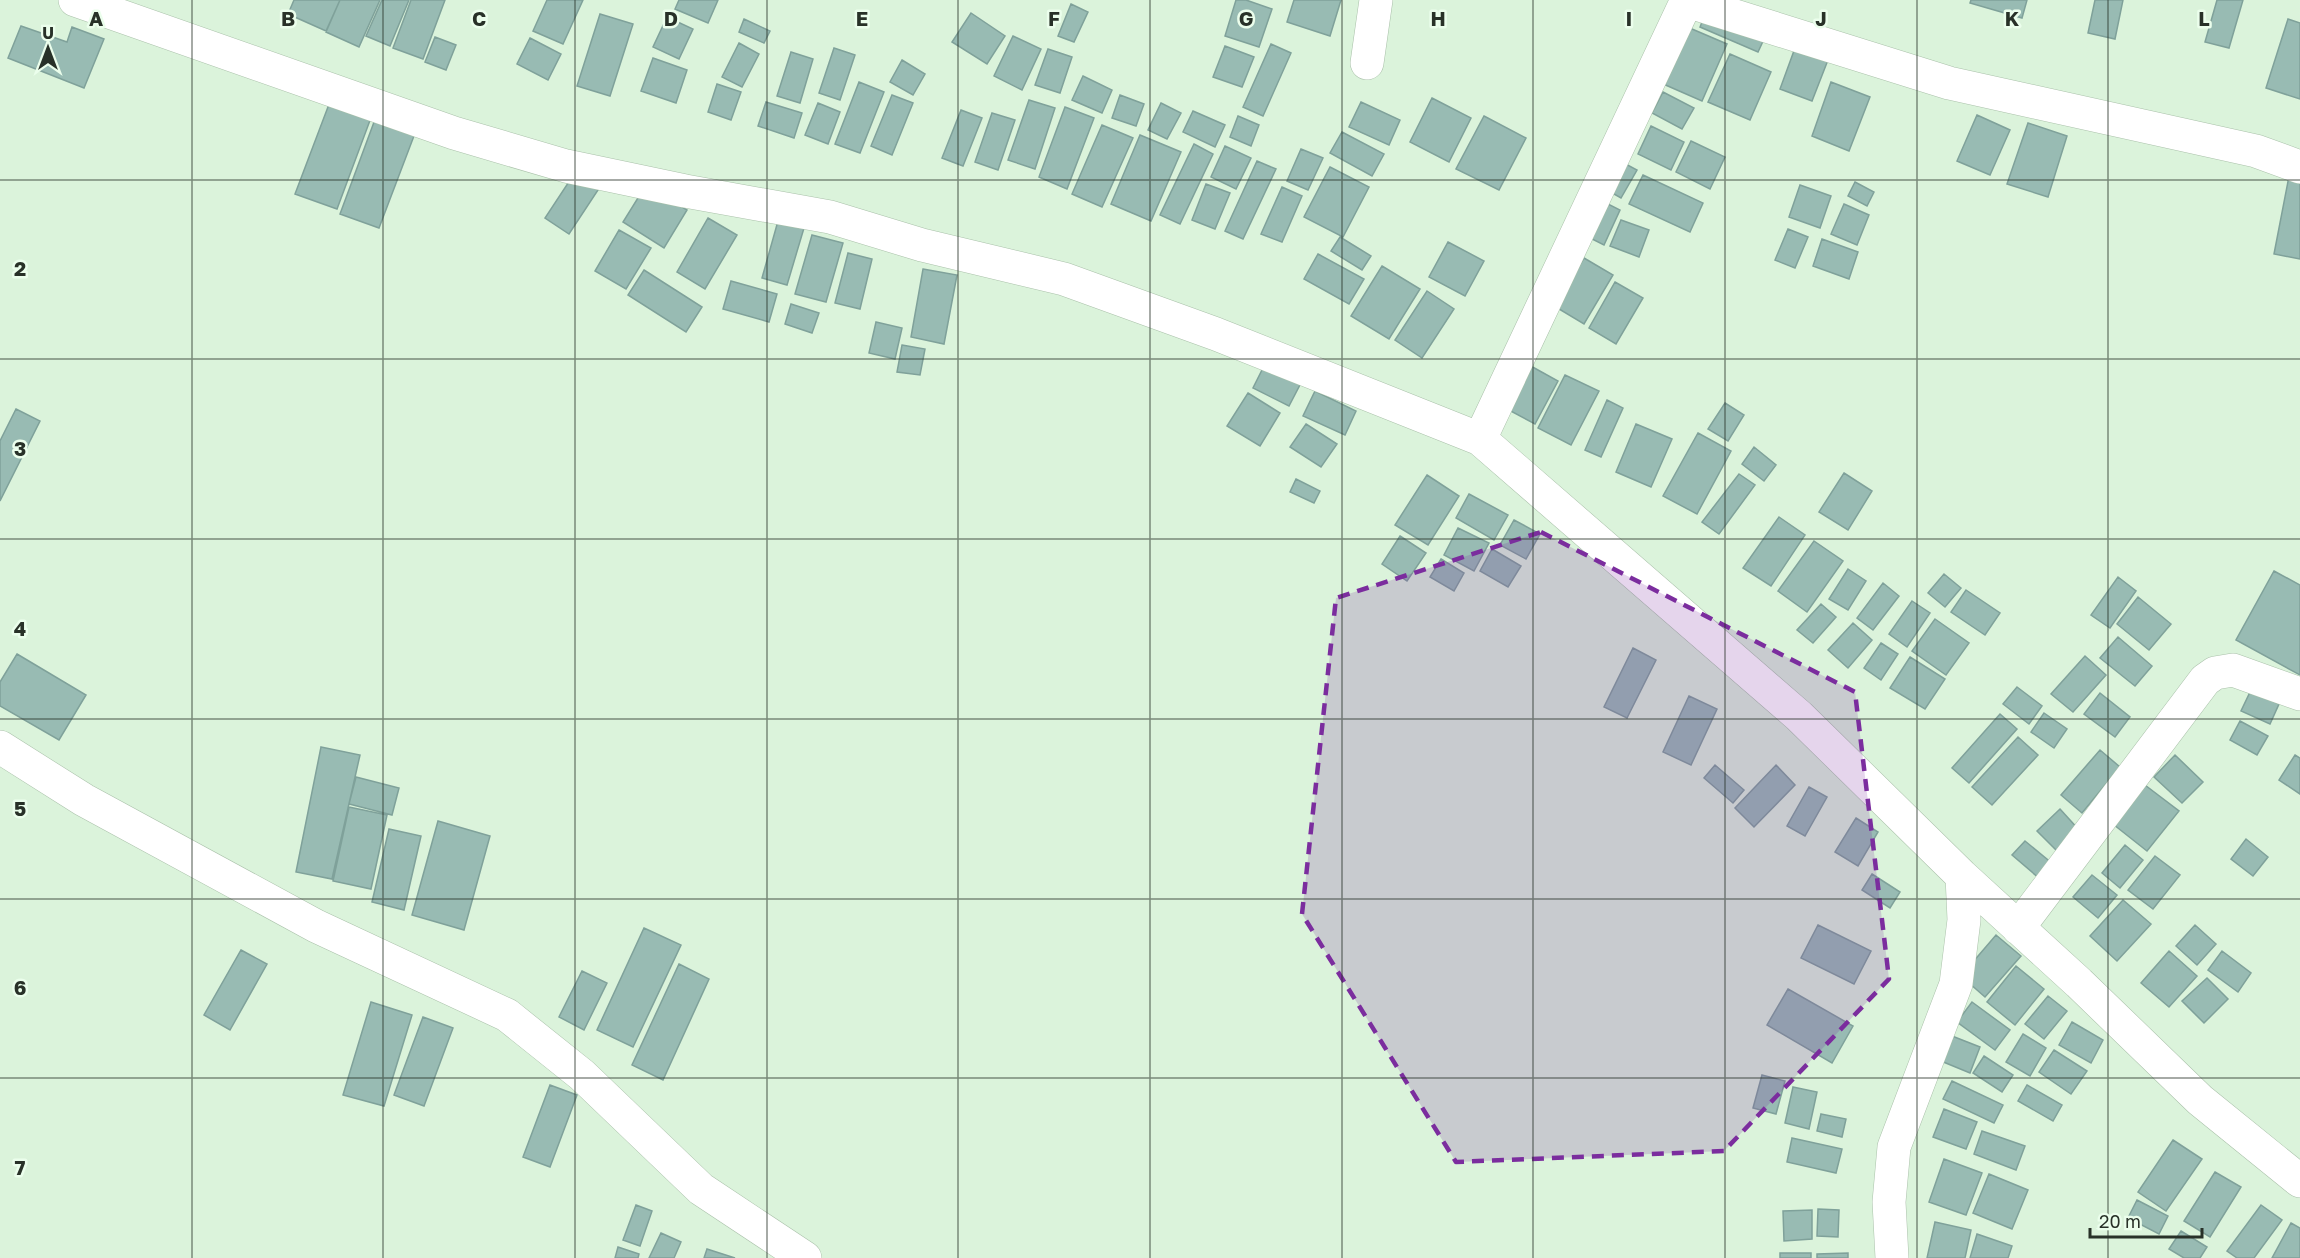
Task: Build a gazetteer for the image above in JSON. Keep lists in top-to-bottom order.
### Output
{
  "scale_bar": "20 m",
  "north": "top",
  "grid": {
    "columns": [
      "A",
      "B",
      "C",
      "D",
      "E",
      "F",
      "G",
      "H",
      "I",
      "J",
      "K",
      "L"
    ],
    "rows": [
      "2",
      "3",
      "4",
      "5",
      "6",
      "7"
    ]
  }
}
